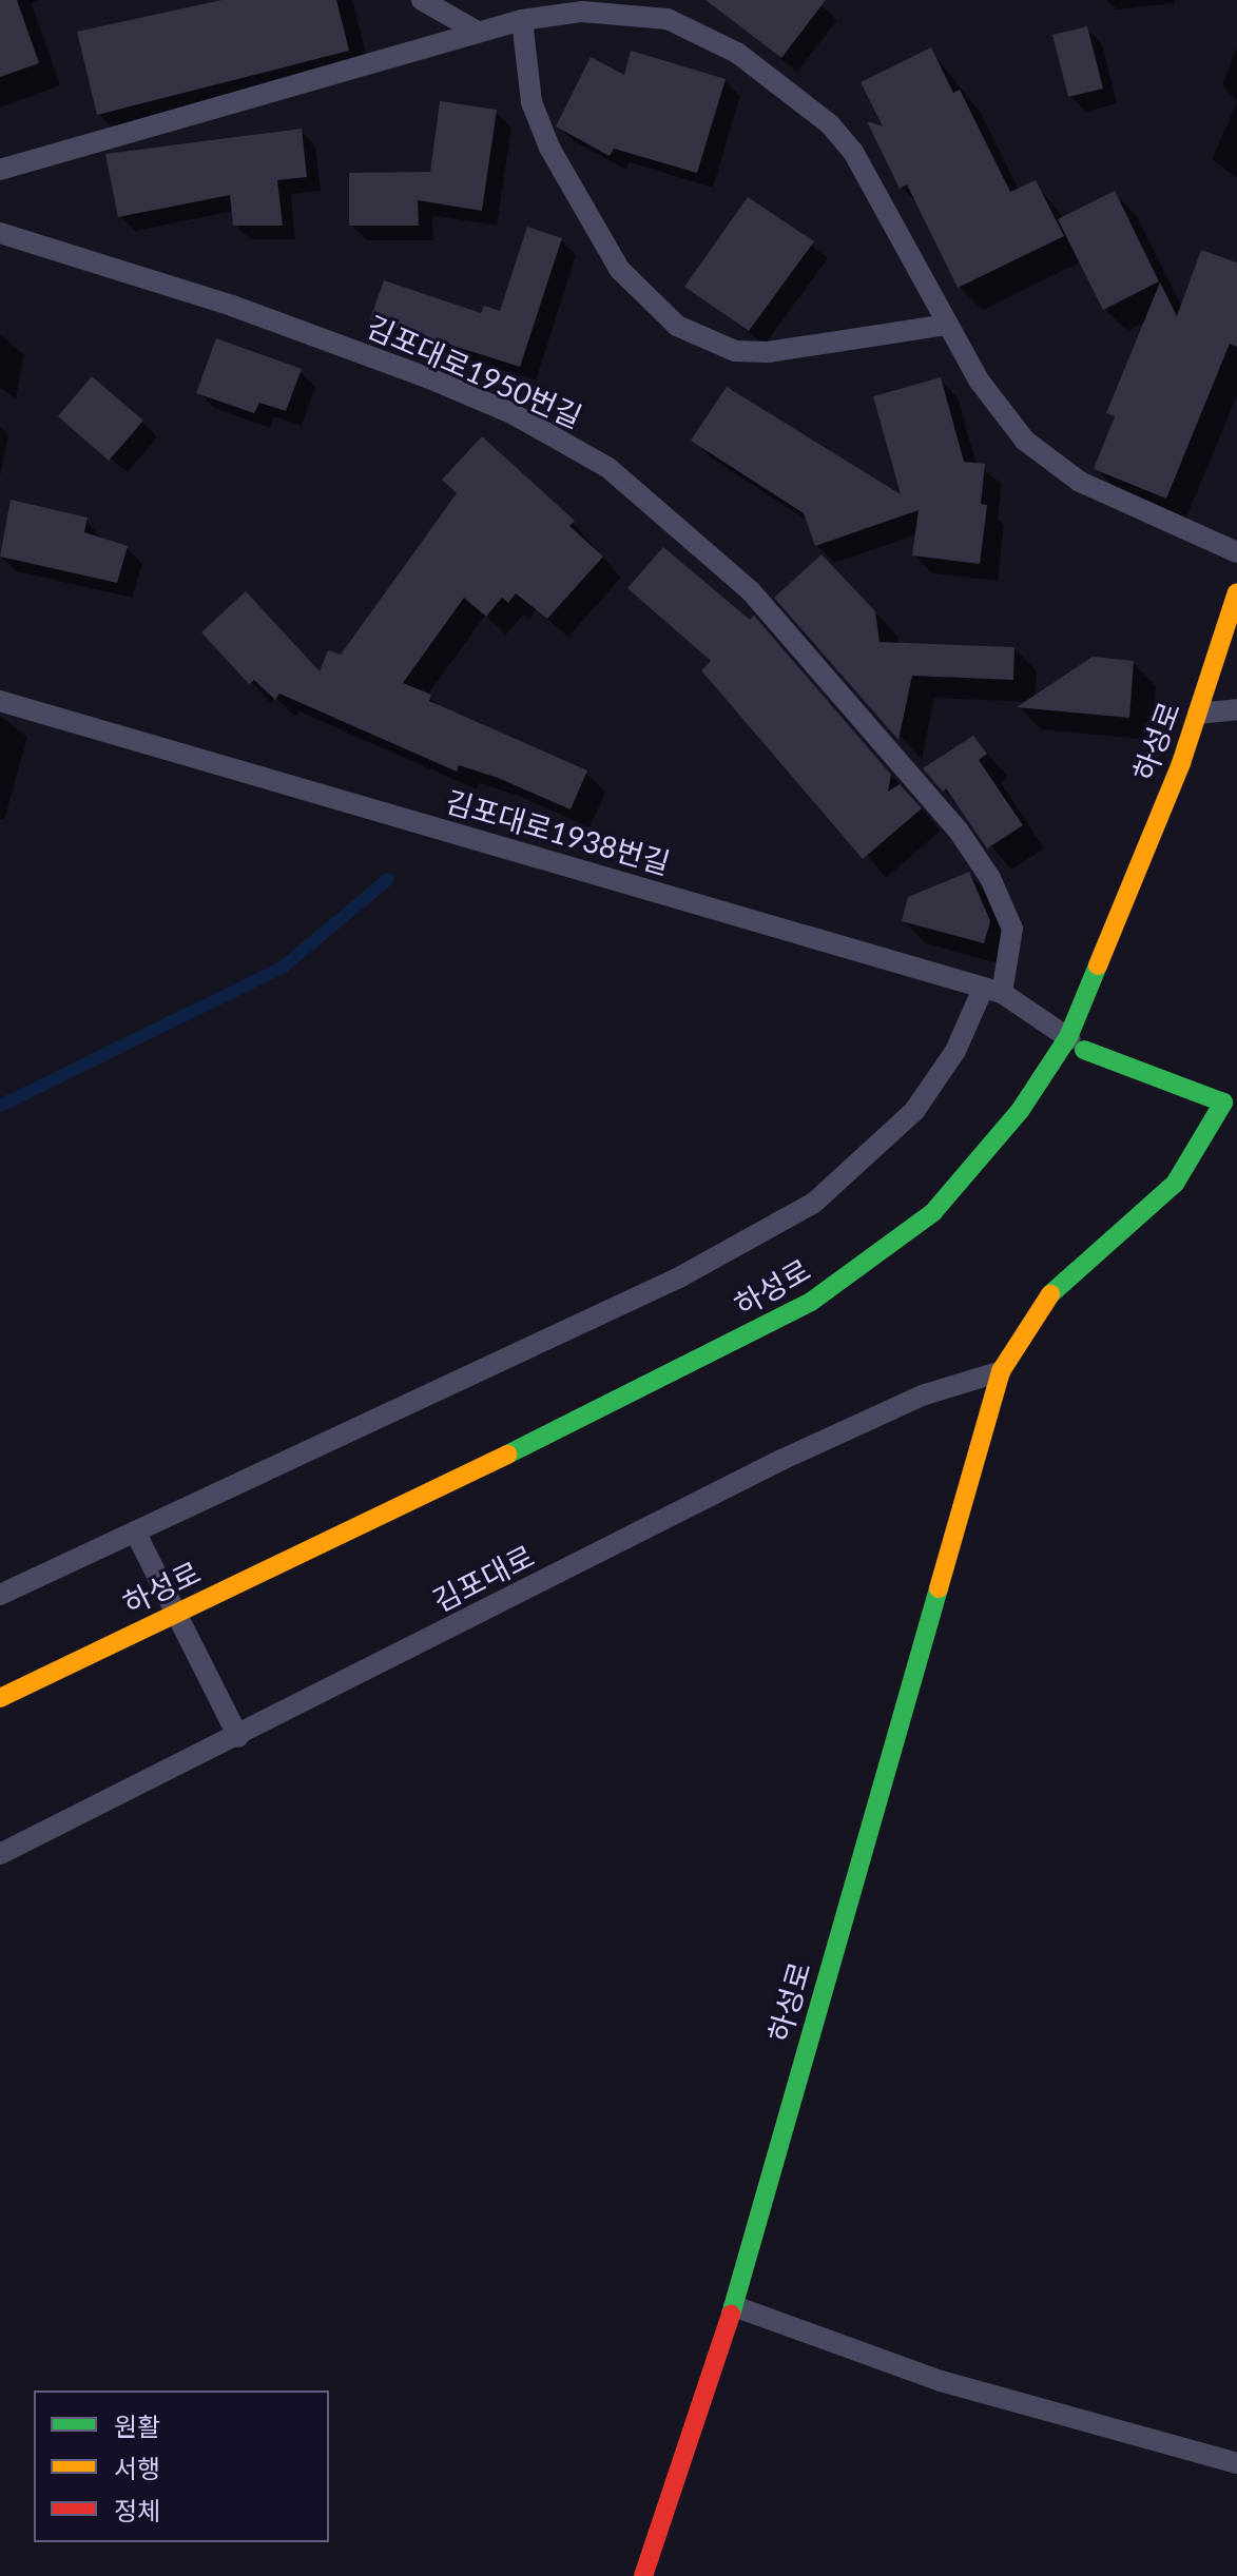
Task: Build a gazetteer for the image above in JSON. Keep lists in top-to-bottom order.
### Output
{
  "streets": {
    "street": ["하성로"],
    "lane": ["김포대로1950번길", "김포대로1938번길", "김포대로"]
  },
  "crossings": [
    ["김포대로1950번길", "김포대로1938번길"],
    ["하성로", "김포대로1938번길"],
    ["하성로", "김포대로"]
  ],
  "legend": ["원활", "서행", "정체"]
}
